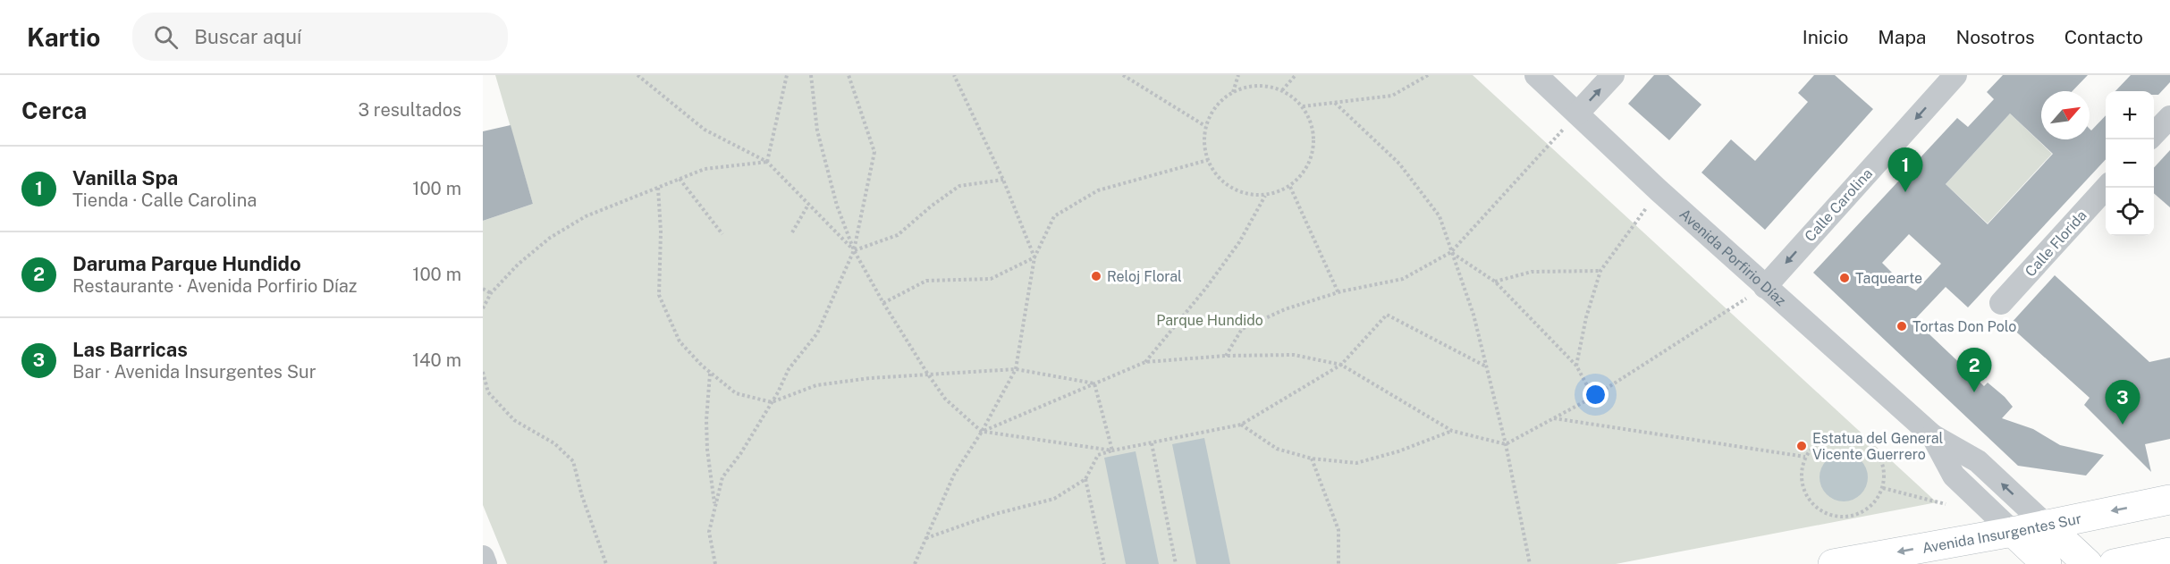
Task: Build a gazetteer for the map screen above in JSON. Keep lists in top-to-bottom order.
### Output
{
  "streets": {
    "main road": ["Avenida Porfirio Díaz", "Avenida Insurgentes Sur"],
    "street": ["Calle Carolina", "Calle Florida"]
  },
  "crossings": [
    ["Calle Carolina", "Avenida Porfirio Díaz"],
    ["Avenida Porfirio Díaz", "Avenida Insurgentes Sur"]
  ],
  "one_way": ["Calle Carolina", "Avenida Insurgentes Sur"],
  "parks": ["Parque Hundido"],
  "places": [
    "Reloj Floral",
    "Taquearte",
    "Tortas Don Polo",
    "Estatua del General Vicente Guerrero"
  ],
  "north": "top right",
  "page": {
    "header": "Kartio",
    "search": "Buscar aquí",
    "nav": [
      "Inicio",
      "Mapa",
      "Nosotros",
      "Contacto"
    ],
    "heading": ["Cerca", "3 resultados"],
    "map_buttons": ["+", "−"],
    "list": [
      {
        "mark": "1",
        "name": "Vanilla Spa",
        "note": "Tienda · Calle Carolina",
        "value": "100 m"
      },
      {
        "mark": "2",
        "name": "Daruma Parque Hundido",
        "note": "Restaurante · Avenida Porfirio Díaz",
        "value": "100 m"
      },
      {
        "mark": "3",
        "name": "Las Barricas",
        "note": "Bar · Avenida Insurgentes Sur",
        "value": "140 m"
      }
    ],
    "pins": ["1", "2", "3"]
  }
}
